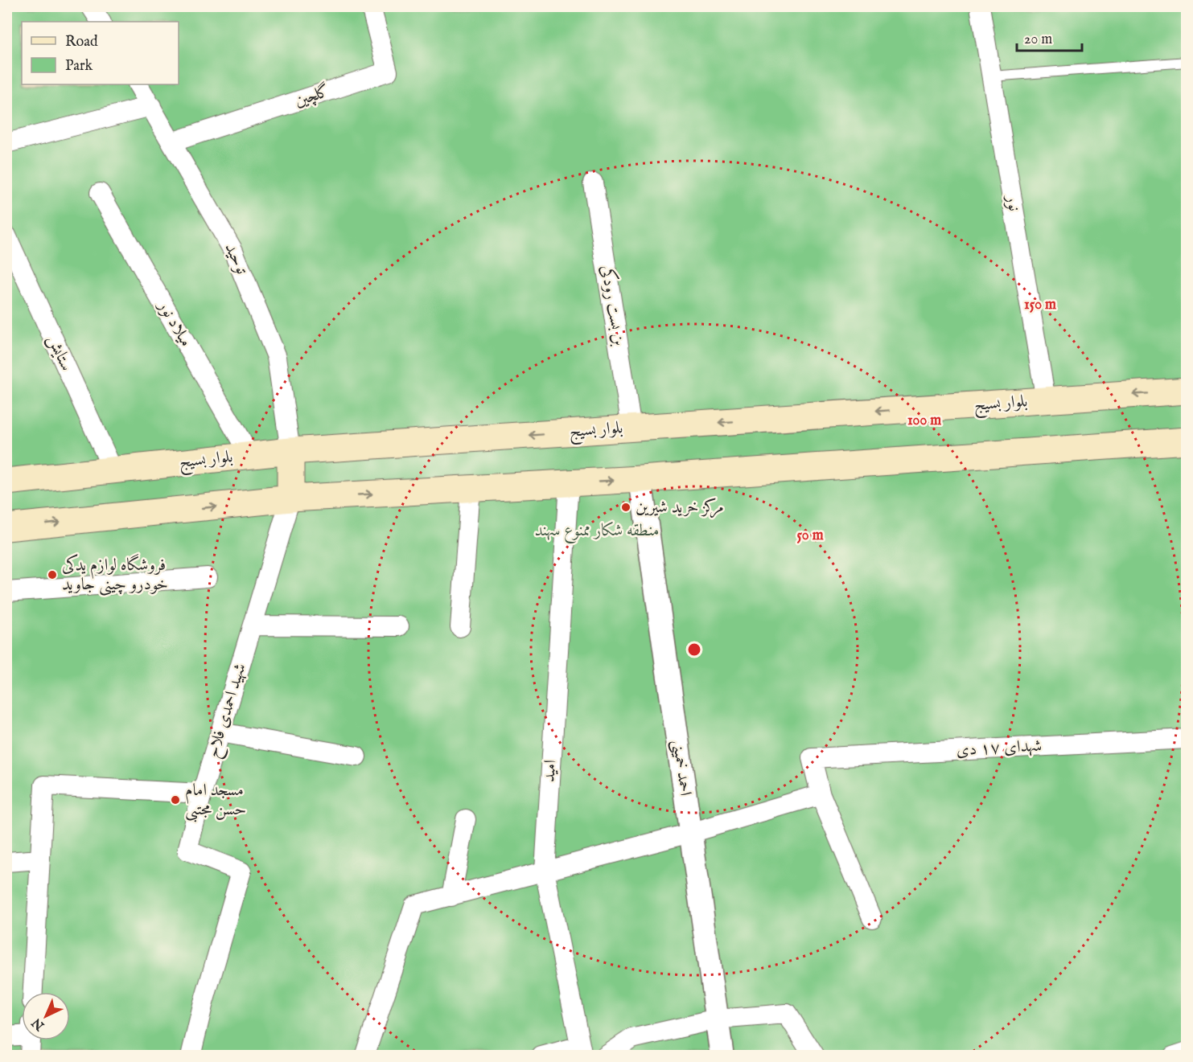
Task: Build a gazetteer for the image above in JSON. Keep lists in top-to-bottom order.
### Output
{
  "streets": {
    "main road": ["بلوار بسیج"],
    "street": [
      "گلچین",
      "نور",
      "توحید",
      "بن بست رودکی",
      "میلاد نور",
      "ستایش",
      "شهید احمدی فلاح",
      "شهدای ۱۷ دی",
      "احمد خمینی",
      "امید"
    ]
  },
  "crossings": [
    ["گلچین", "توحید"],
    ["نور", "بلوار بسیج"],
    ["توحید", "بلوار بسیج"],
    ["بن بست رودکی", "بلوار بسیج"],
    ["میلاد نور", "بلوار بسیج"],
    ["ستایش", "بلوار بسیج"]
  ],
  "parks": ["منطقه شکار ممنوع سهند"],
  "places": ["مرکز خرید شیرین", "فروشگاه لوازم یدکی خودرو چینی جاوید", "مسجد امام حسن مجتبی"],
  "legend": ["Road", "Park"],
  "scale_bar": "20 m",
  "north": "bottom left",
  "rings": ["150 m", "100 m", "50 m"]
}
